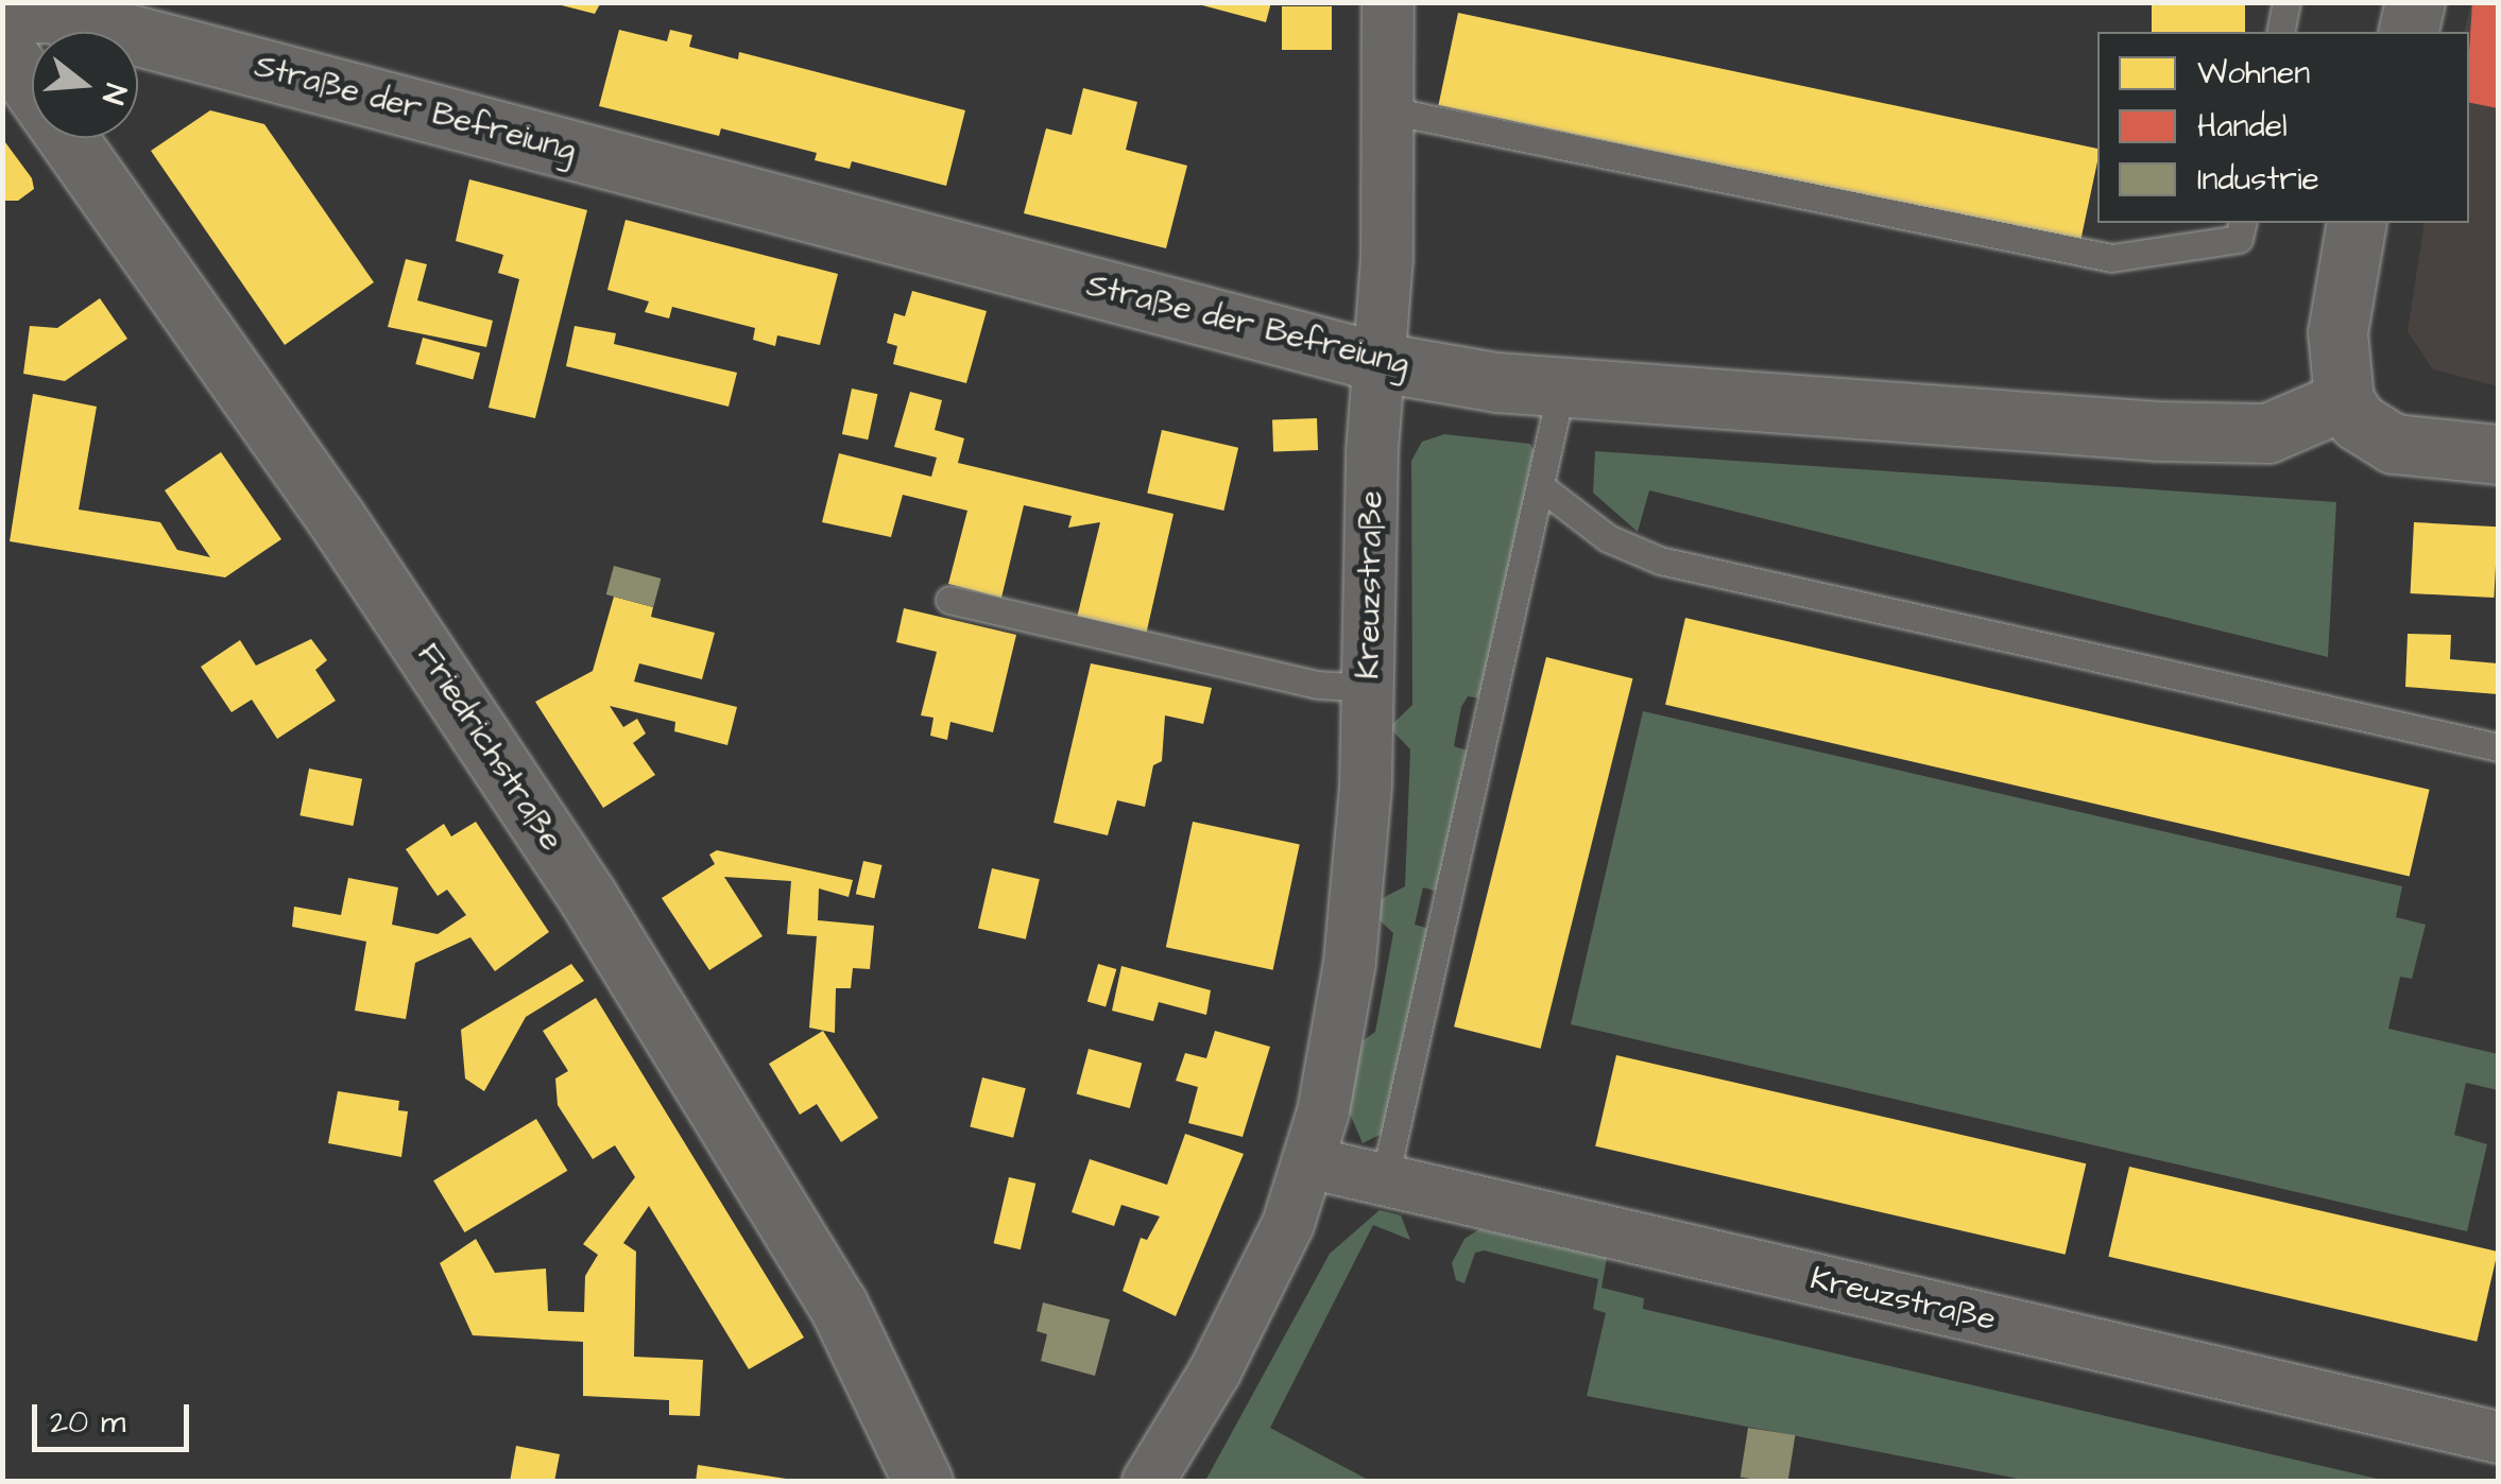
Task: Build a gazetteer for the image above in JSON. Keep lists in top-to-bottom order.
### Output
{
  "streets": {
    "street": ["Straße der Befreiung", "Kreuzstraße", "Friedrichstraße"]
  },
  "crossings": [
    ["Straße der Befreiung", "Kreuzstraße"]
  ],
  "legend": ["Wohnen", "Handel", "Industrie"],
  "scale_bar": "20 m",
  "north": "right"
}
